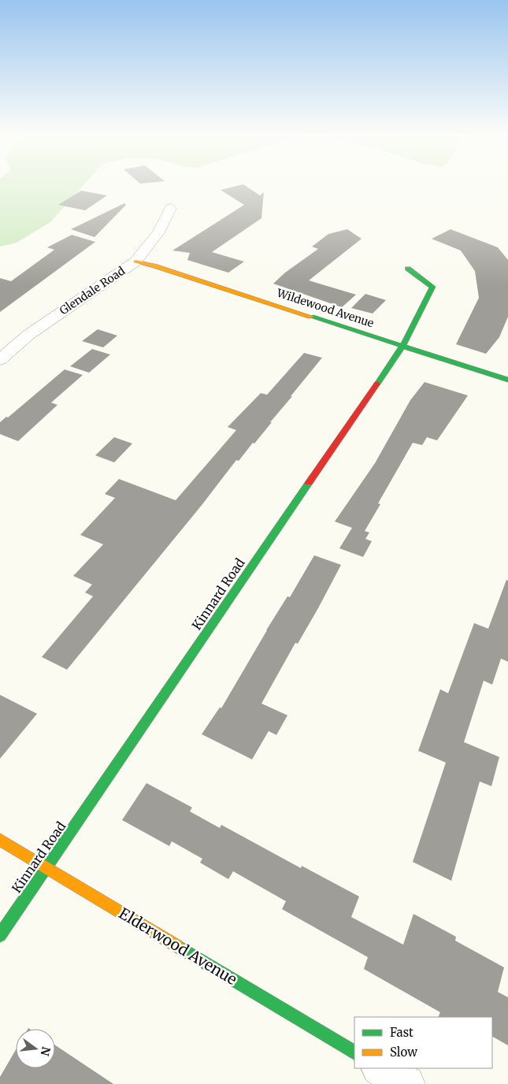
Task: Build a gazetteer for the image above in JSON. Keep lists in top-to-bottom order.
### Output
{
  "streets": {
    "street": [
      "Glendale Road",
      "Wildewood Avenue",
      "Kinnard Road",
      "Elderwood Avenue"
    ]
  },
  "crossings": [
    ["Glendale Road", "Wildewood Avenue"],
    ["Wildewood Avenue", "Kinnard Road"],
    ["Kinnard Road", "Elderwood Avenue"]
  ],
  "legend": ["Fast", "Slow"],
  "north": "right"
}
